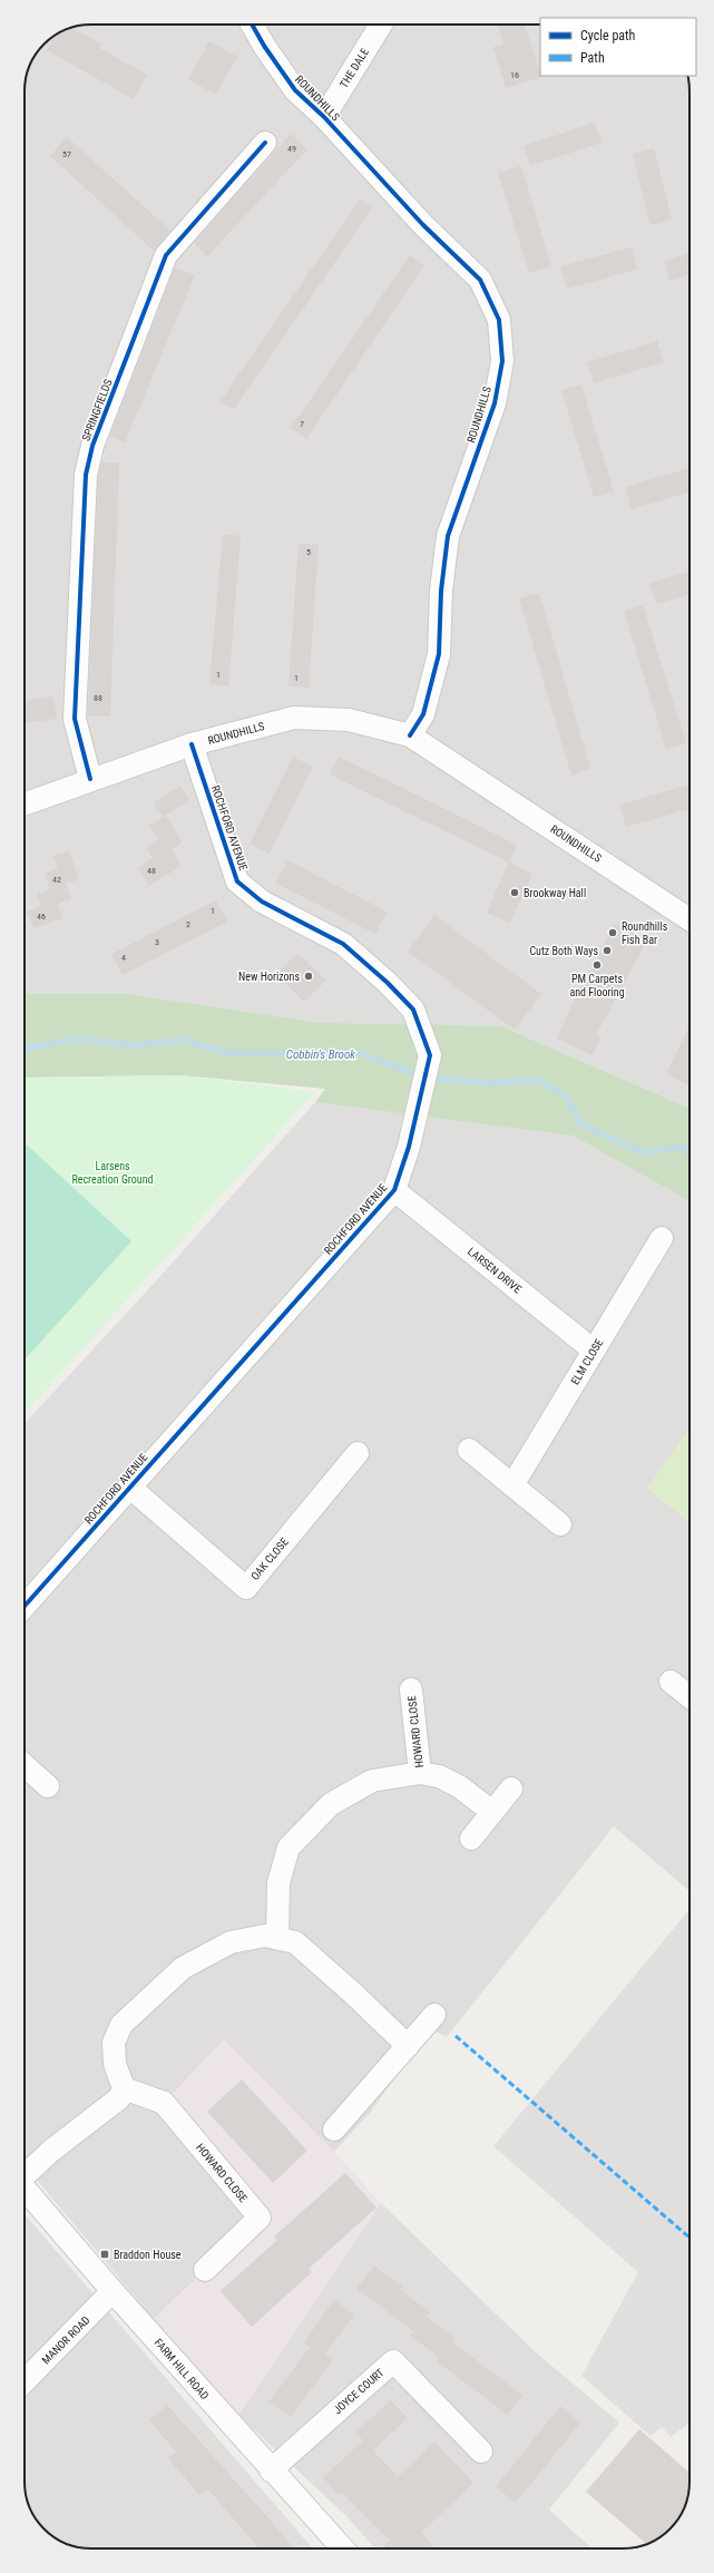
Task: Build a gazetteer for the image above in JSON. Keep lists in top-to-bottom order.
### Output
{
  "streets": {
    "street": [
      "THE DALE",
      "ROUNDHILLS",
      "SPRINGFIELDS",
      "ROCHFORD AVENUE",
      "LARSEN DRIVE",
      "ELM CLOSE",
      "OAK CLOSE",
      "HOWARD CLOSE",
      "MANOR ROAD",
      "FARM HILL ROAD",
      "JOYCE COURT"
    ]
  },
  "crossings": [
    ["THE DALE", "ROUNDHILLS"],
    ["ROUNDHILLS", "SPRINGFIELDS"],
    ["ROUNDHILLS", "ROCHFORD AVENUE"],
    ["ROCHFORD AVENUE", "LARSEN DRIVE"],
    ["ROCHFORD AVENUE", "OAK CLOSE"],
    ["LARSEN DRIVE", "ELM CLOSE"],
    ["MANOR ROAD", "FARM HILL ROAD"],
    ["FARM HILL ROAD", "JOYCE COURT"]
  ],
  "water": ["Cobbin's Brook"],
  "parks": ["Larsens Recreation Ground"],
  "places": {
    "other": [
      "Brookway Hall",
      "Roundhills Fish Bar",
      "Cutz Both Ways",
      "PM Carpets and Flooring",
      "New Horizons"
    ],
    "transit": ["Braddon House"]
  },
  "house_numbers": [
    "16",
    "49",
    "57",
    "7",
    "5",
    "1",
    "1",
    "88",
    "48",
    "42",
    "1",
    "46",
    "2",
    "3",
    "4"
  ],
  "legend": ["Cycle path", "Path"]
}
